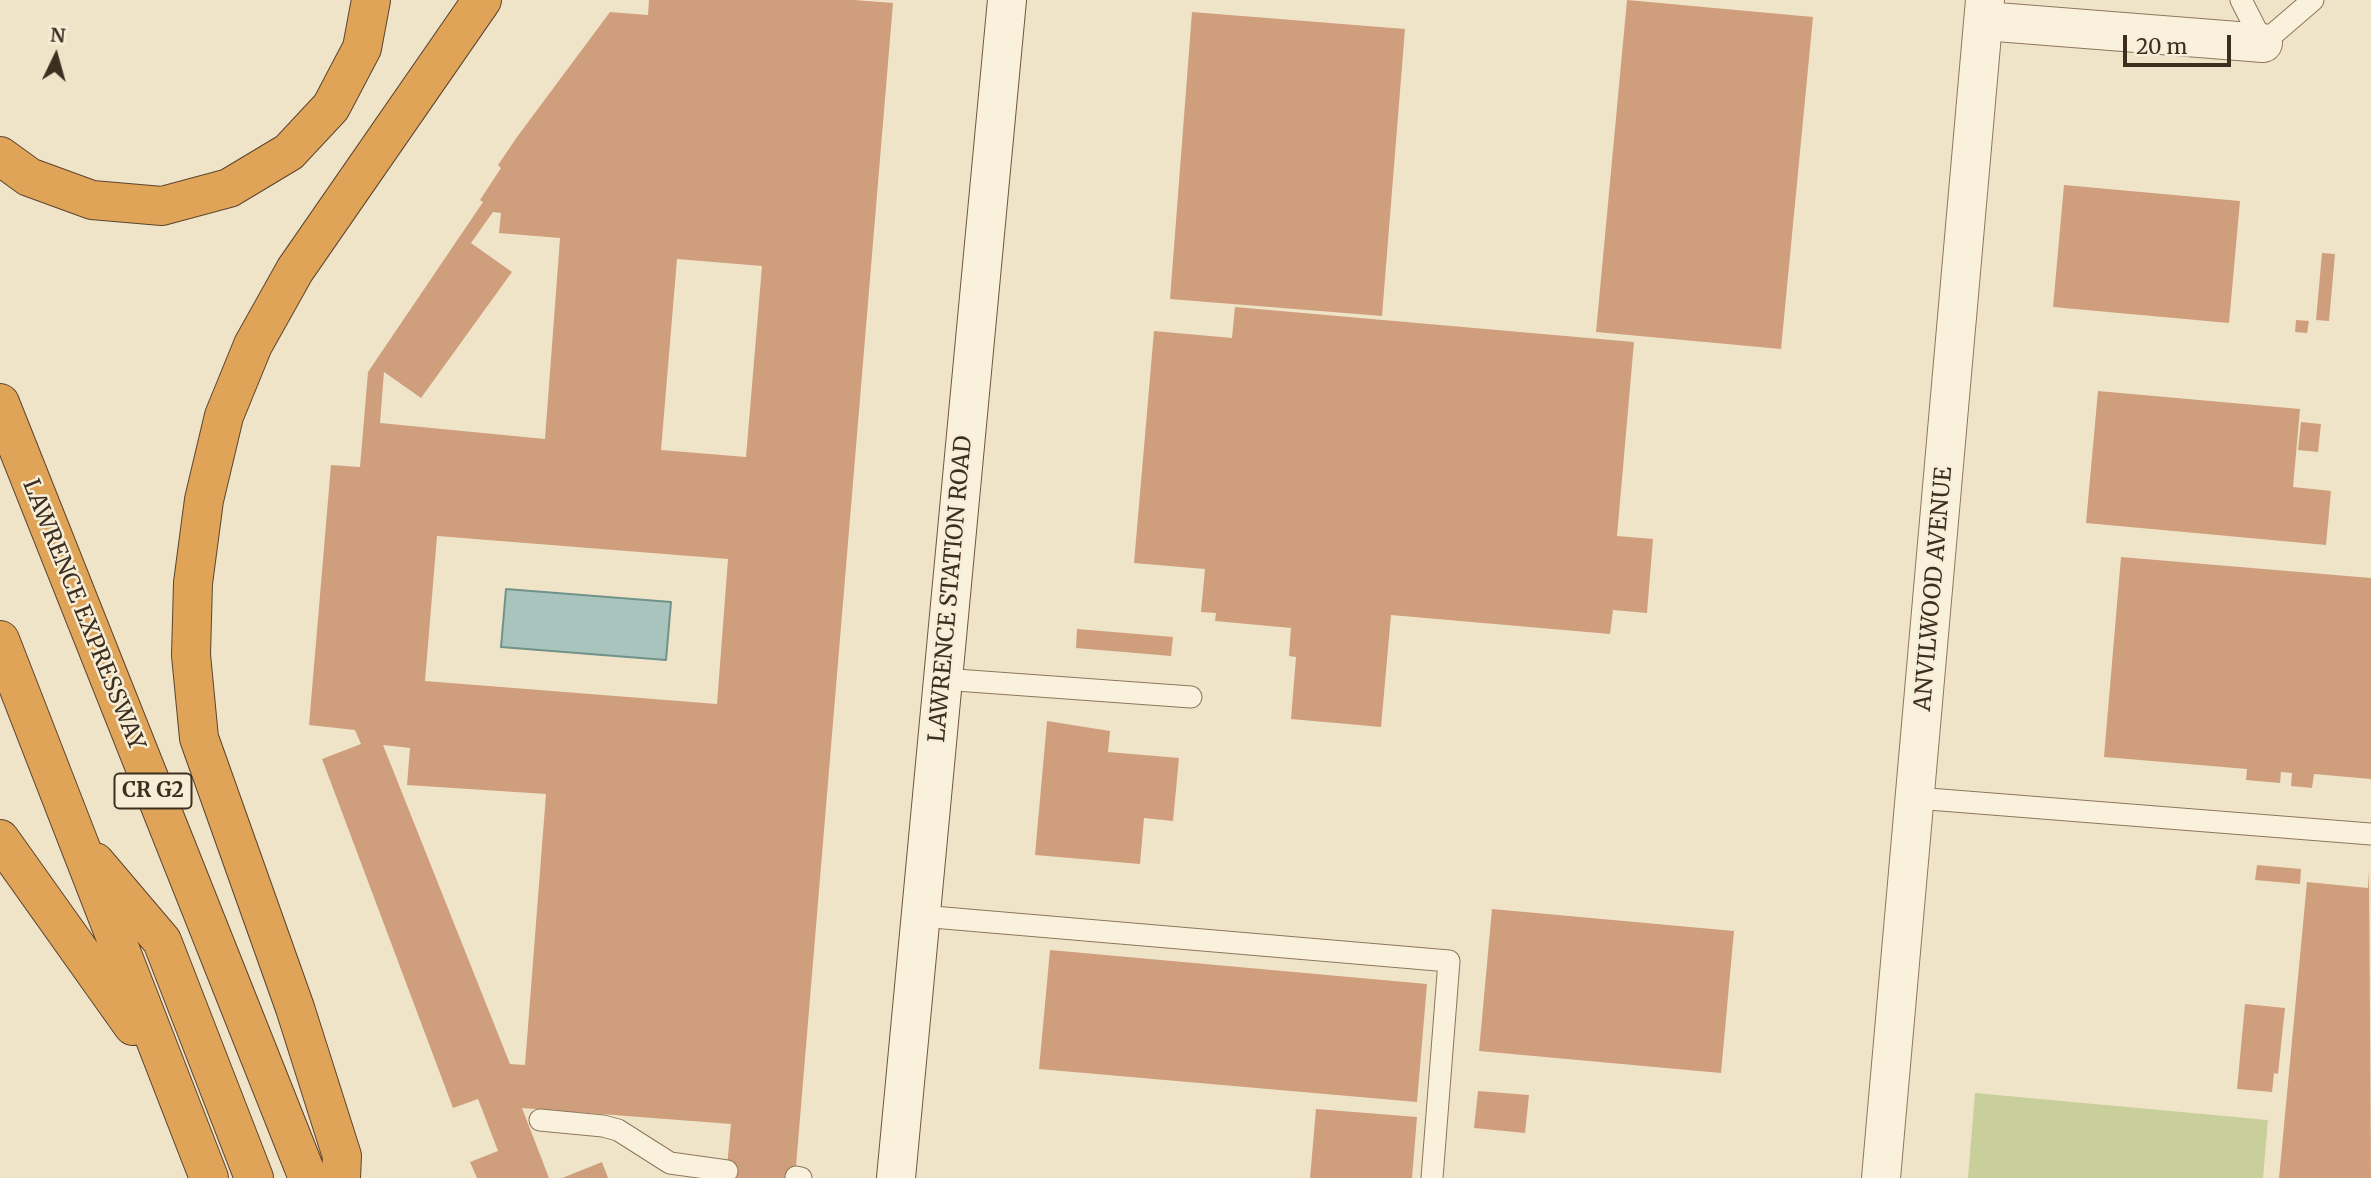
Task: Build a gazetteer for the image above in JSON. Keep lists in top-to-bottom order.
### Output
{
  "streets": {
    "highway": ["LAWRENCE EXPRESSWAY", "CR G2"],
    "street": ["LAWRENCE STATION ROAD", "ANVILWOOD AVENUE"]
  },
  "scale_bar": "20 m",
  "north": "top"
}
